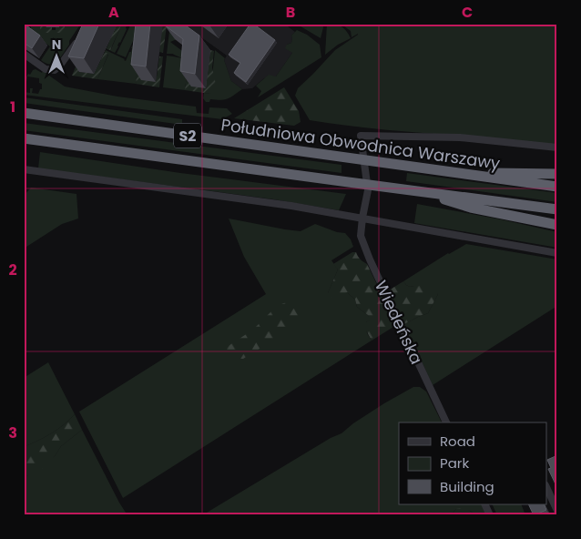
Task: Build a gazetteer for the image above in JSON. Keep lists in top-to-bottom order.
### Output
{
  "streets": {
    "highway": ["S2", "Południowa Obwodnica Warszawy"],
    "street": ["Wiedeńska"]
  },
  "legend": ["Road", "Park", "Building"],
  "north": "top",
  "grid": {
    "columns": ["A", "B", "C"],
    "rows": ["1", "2", "3"]
  }
}
